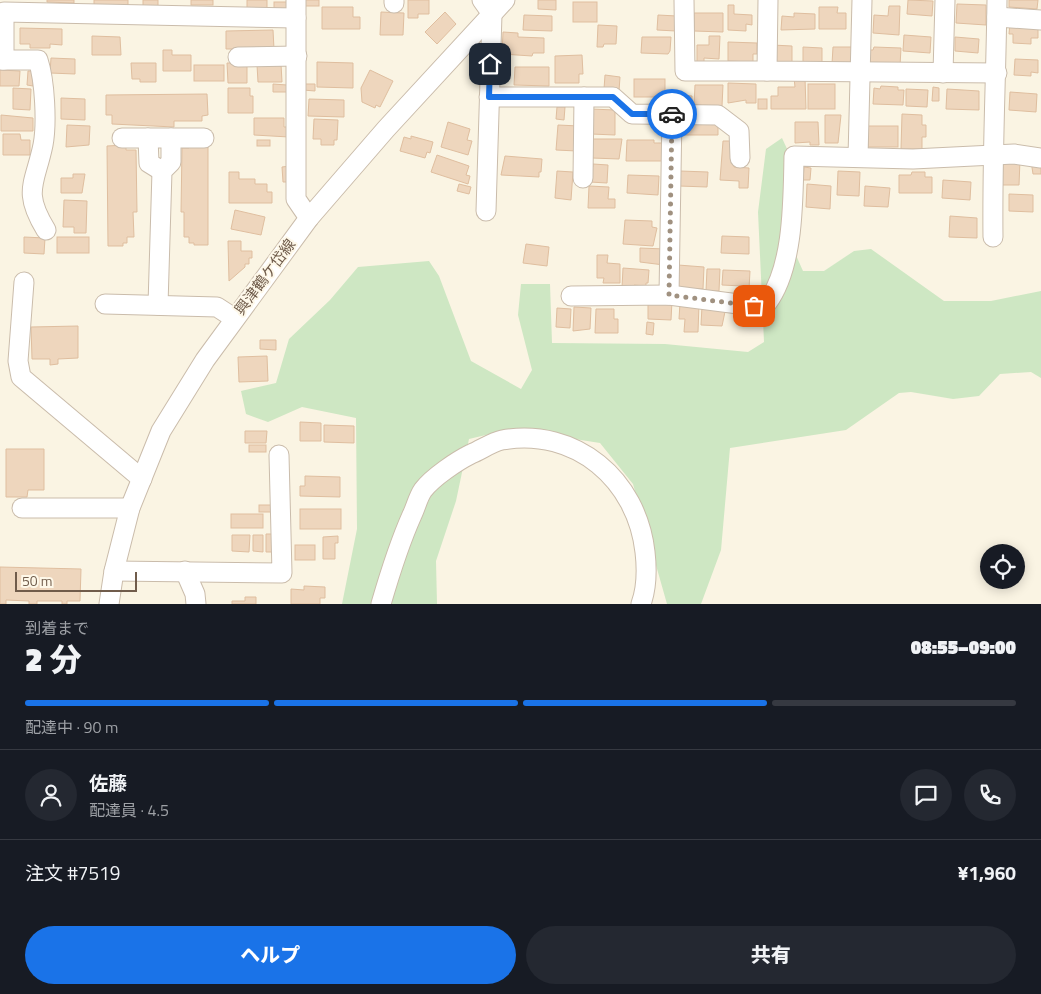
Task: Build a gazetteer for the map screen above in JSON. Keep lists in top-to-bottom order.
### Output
{
  "streets": {
    "street": ["興津鶴ケ岱線"]
  },
  "scale_bar": "50 m",
  "page": {
    "scale": "50 m",
    "heading": ["2 分", "到着まで", "08:55–09:00"],
    "panel": [
      "佐藤",
      "配達員 · 4.5",
      "注文 #7519",
      "¥1,960"
    ],
    "bar": "配達中 · 90 m",
    "buttons": ["ヘルプ", "共有"]
  }
}
